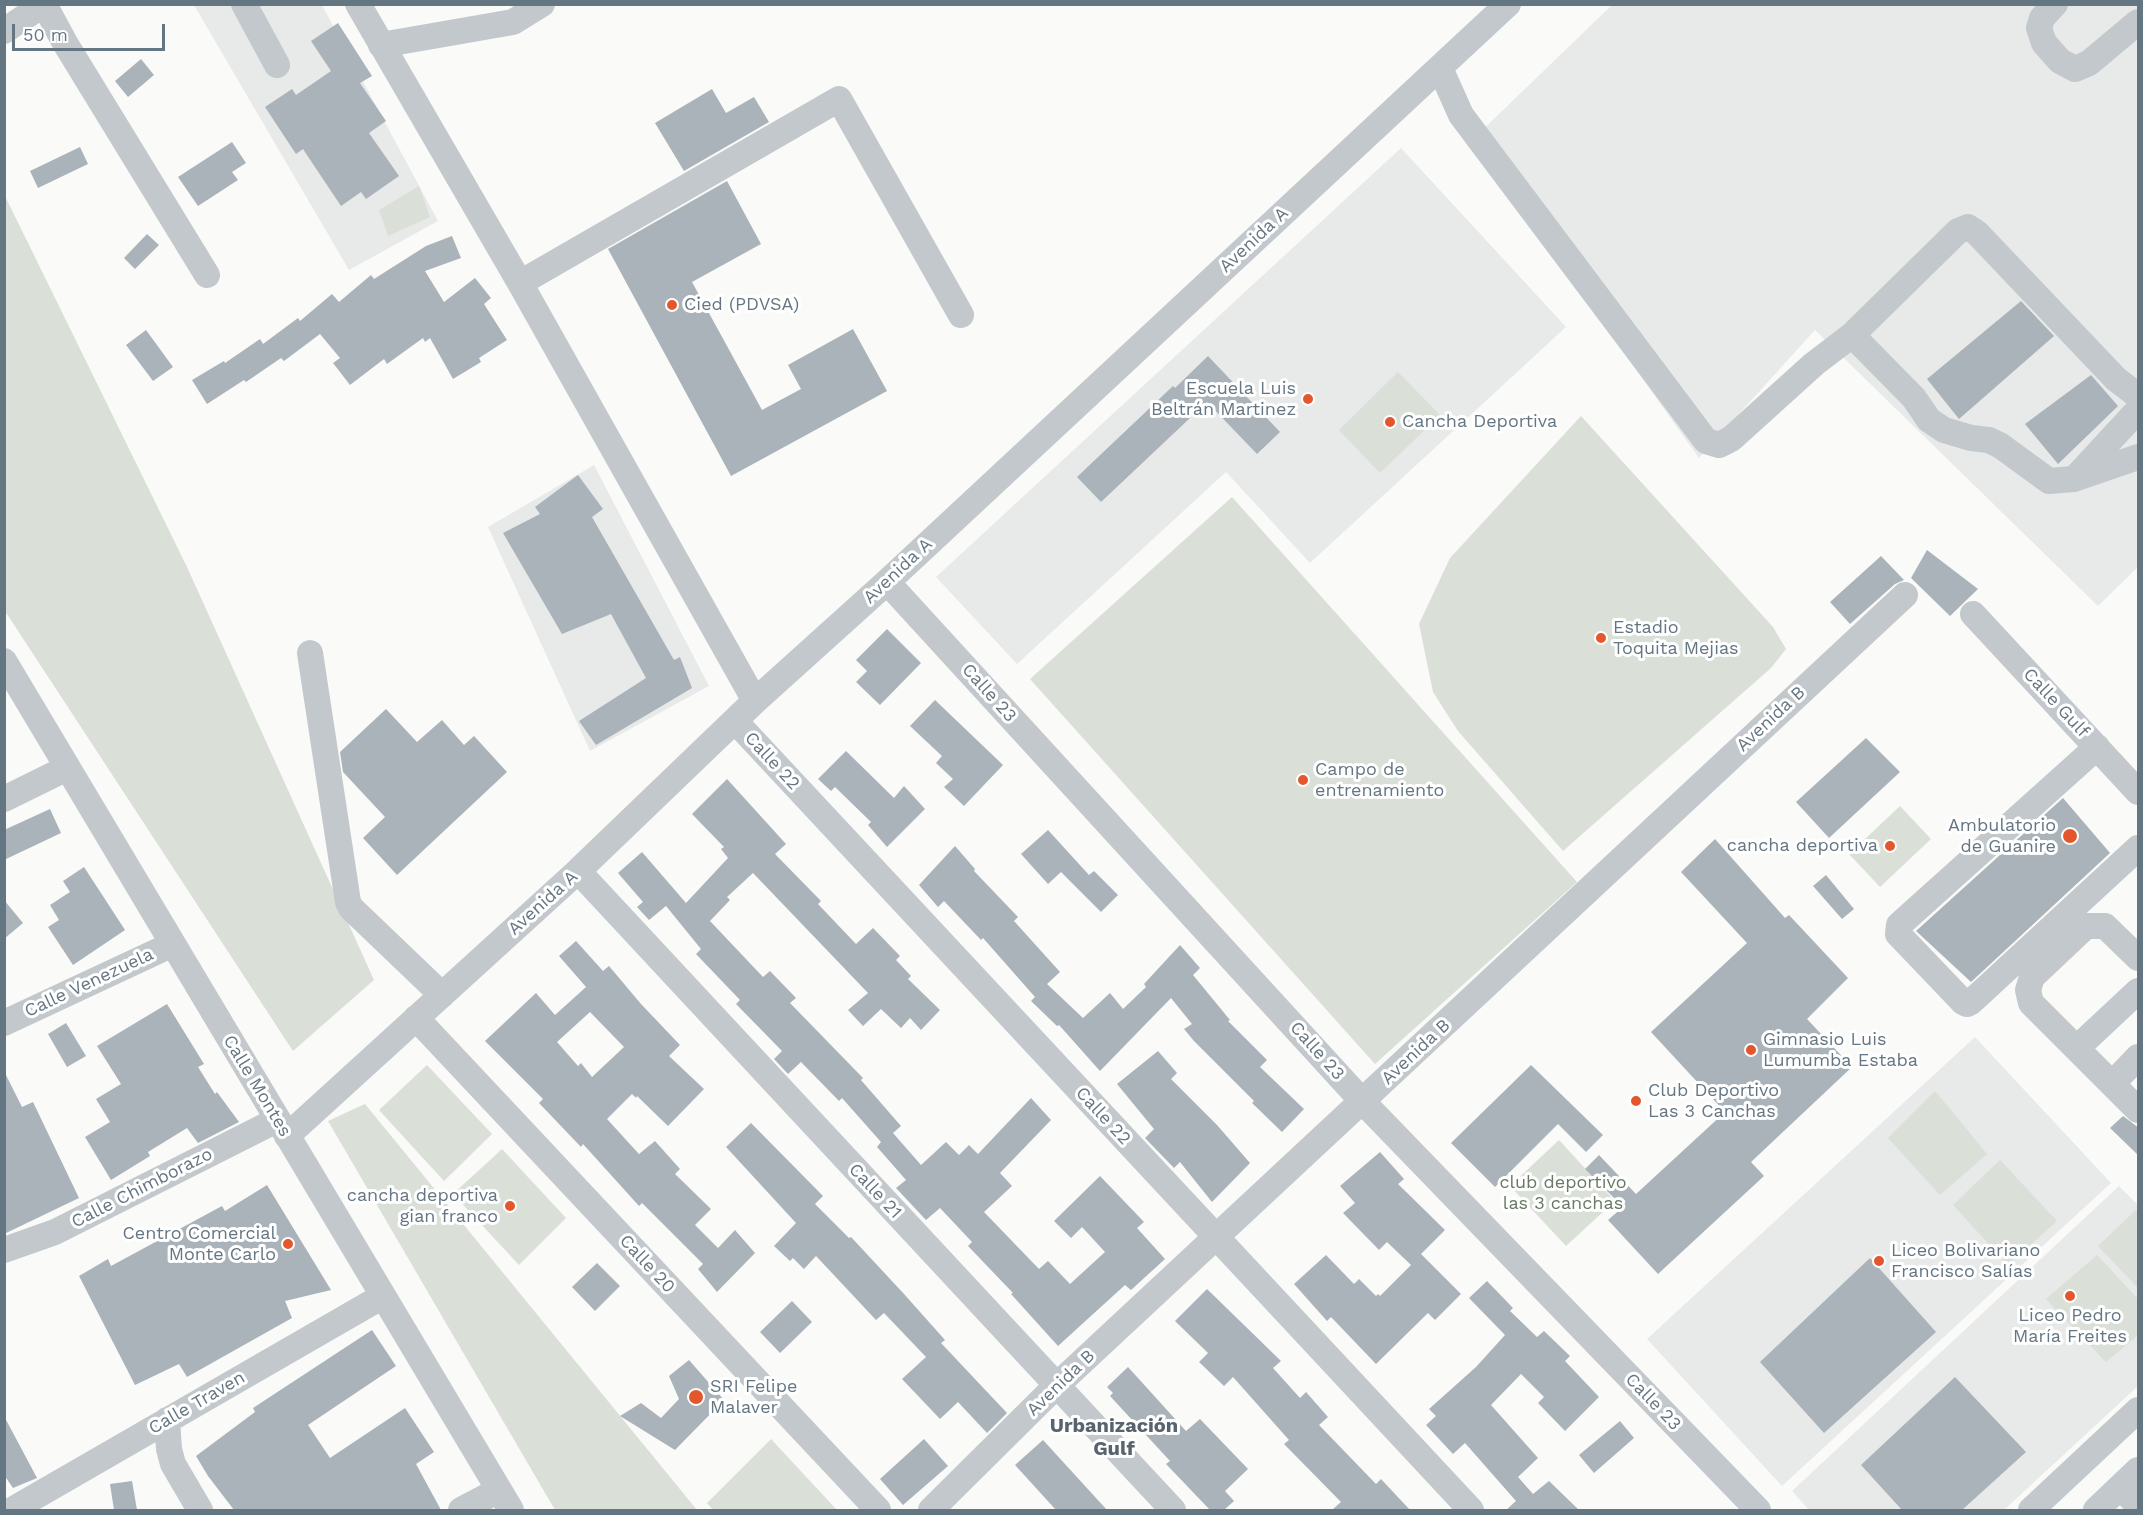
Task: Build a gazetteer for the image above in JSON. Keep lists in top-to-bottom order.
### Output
{
  "streets": {
    "street": [
      "Avenida A",
      "Calle 23",
      "Calle Gulf",
      "Avenida B",
      "Calle 22",
      "Calle Venezuela",
      "Calle Montes",
      "Calle Chimborazo",
      "Calle 21",
      "Calle 20",
      "Calle Traven"
    ]
  },
  "crossings": [
    ["Avenida A", "Calle 23"],
    ["Avenida A", "Calle 22"],
    ["Avenida A", "Calle Montes"],
    ["Avenida A", "Calle Chimborazo"],
    ["Avenida A", "Calle 21"],
    ["Avenida A", "Calle 20"],
    ["Calle 23", "Avenida B"],
    ["Avenida B", "Calle 22"],
    ["Avenida B", "Calle 21"],
    ["Calle Venezuela", "Calle Montes"],
    ["Calle Montes", "Calle Chimborazo"],
    ["Calle Montes", "Calle Traven"]
  ],
  "districts": ["Urbanización Gulf"],
  "parks": ["club deportivo las 3 canchas"],
  "places": [
    "Cied (PDVSA)",
    "Escuela Luis Beltrán Martinez",
    "Cancha Deportiva",
    "Estadio Toquita Mejias",
    "Campo de entrenamiento",
    "Ambulatorio de Guanire",
    "cancha deportiva",
    "Gimnasio Luis Lumumba Estaba",
    "Club Deportivo Las 3 Canchas",
    "cancha deportiva gian franco",
    "Centro Comercial Monte Carlo",
    "Liceo Bolivariano Francisco Salías",
    "Liceo Pedro María Freites",
    "SRI Felipe Malaver"
  ],
  "scale_bar": "50 m"
}
